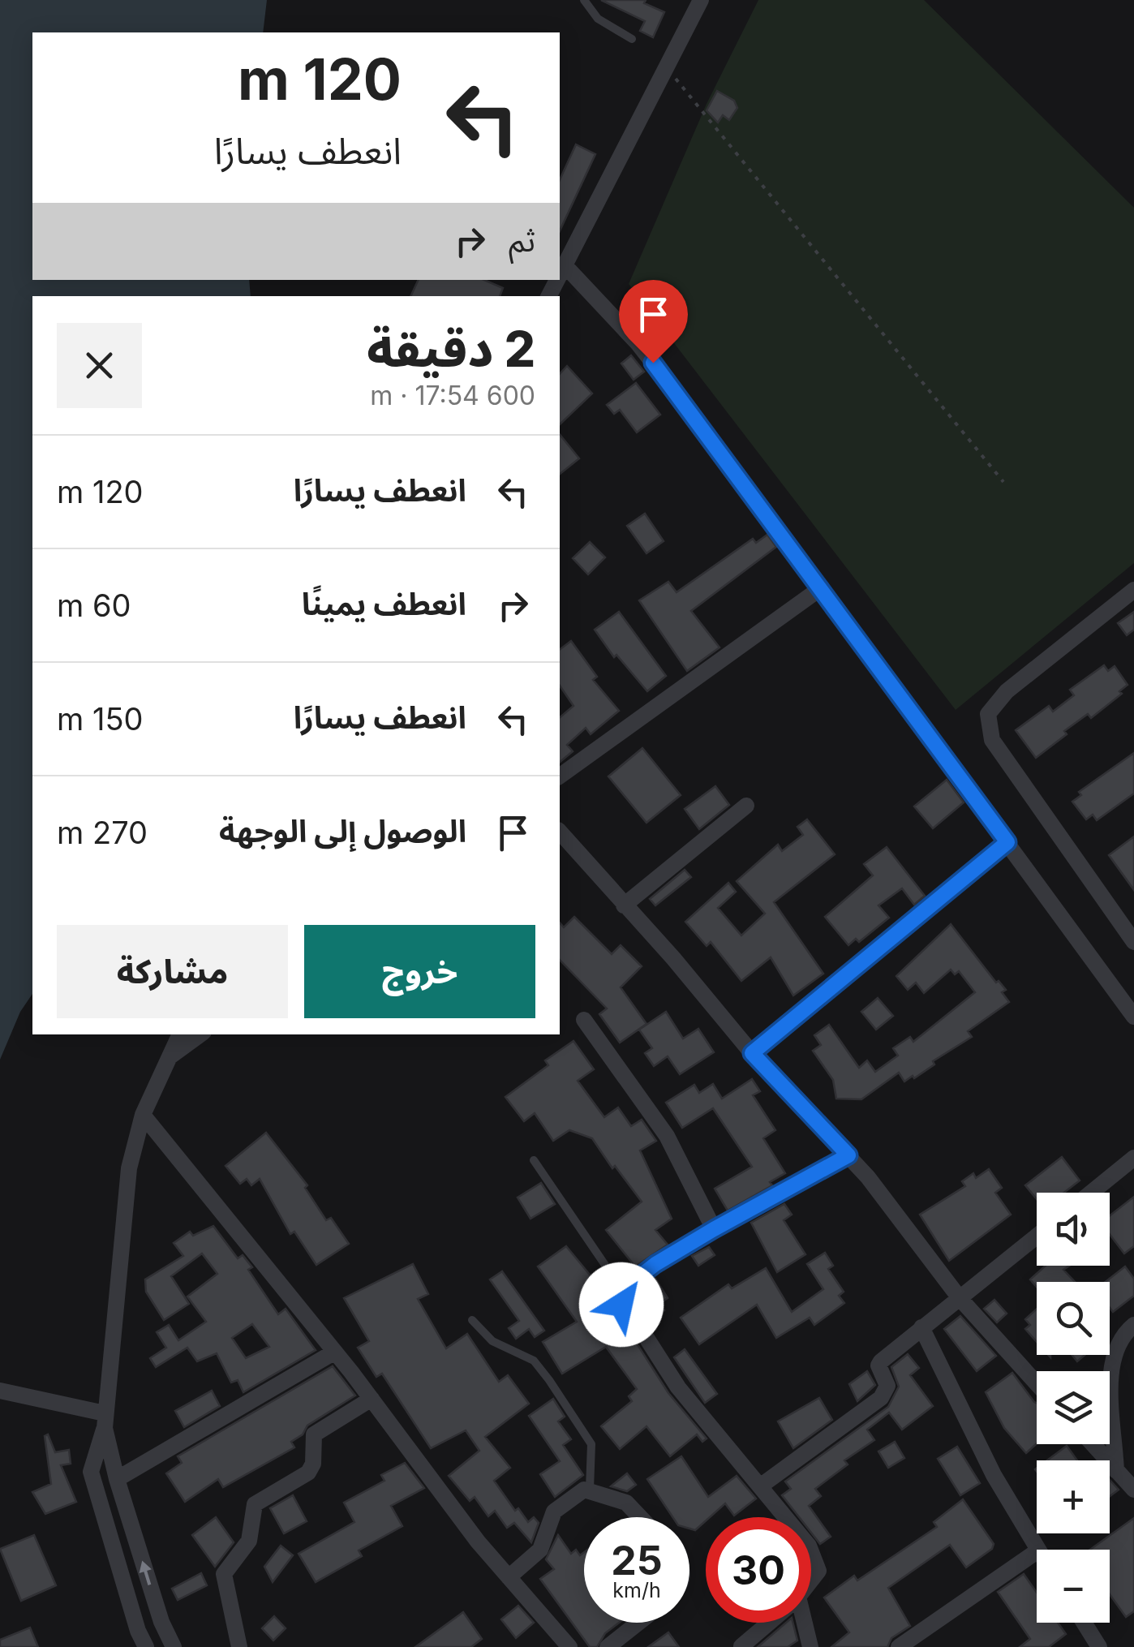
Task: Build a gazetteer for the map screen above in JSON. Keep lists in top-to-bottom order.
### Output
{
  "page": {
    "turn": ["120 m", "انعطف يسارًا"],
    "then": "ثم",
    "heading": ["2 دقيقة", "600 m · 17:54"],
    "list": [
      {
        "name": "انعطف يسارًا",
        "value": "120 m"
      },
      {
        "name": "انعطف يمينًا",
        "value": "60 m"
      },
      {
        "name": "انعطف يسارًا",
        "value": "150 m"
      },
      {
        "name": "الوصول إلى الوجهة",
        "value": "270 m"
      }
    ],
    "buttons": ["خروج", "مشاركة"],
    "map_buttons": ["+", "−"],
    "speed": "25 km/h",
    "limit": "30"
  }
}
